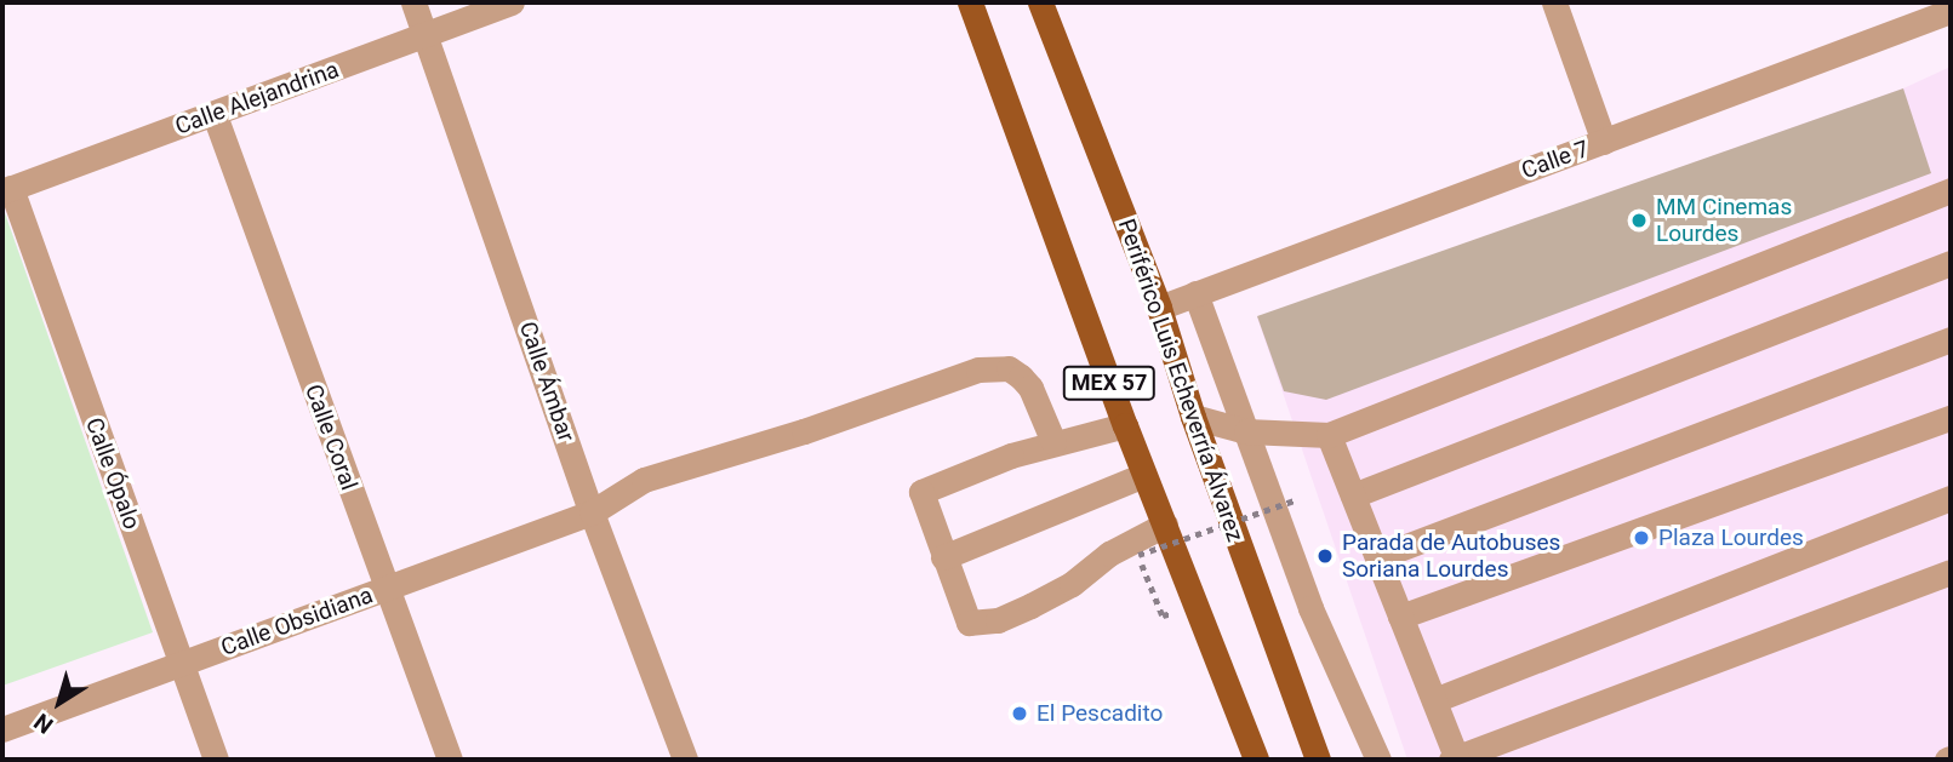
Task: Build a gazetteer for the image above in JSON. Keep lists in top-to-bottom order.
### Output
{
  "streets": {
    "main road": ["Periférico Luis Echeverría Álvarez", "MEX 57"],
    "street": [
      "Calle Alejandrina",
      "Calle 7",
      "Calle Ámbar",
      "Calle Coral",
      "Calle Ópalo",
      "Calle Obsidiana"
    ]
  },
  "crossings": [
    ["Calle Alejandrina", "Calle Ámbar"],
    ["Calle Alejandrina", "Calle Coral"],
    ["Calle Alejandrina", "Calle Ópalo"],
    ["Calle 7", "Periférico Luis Echeverría Álvarez"],
    ["Calle Ámbar", "Calle Obsidiana"],
    ["Calle Coral", "Calle Obsidiana"],
    ["Calle Ópalo", "Calle Obsidiana"]
  ],
  "places": [
    "MM Cinemas Lourdes",
    "Plaza Lourdes",
    "Parada de Autobuses Soriana Lourdes",
    "El Pescadito"
  ],
  "north": "bottom left"
}
